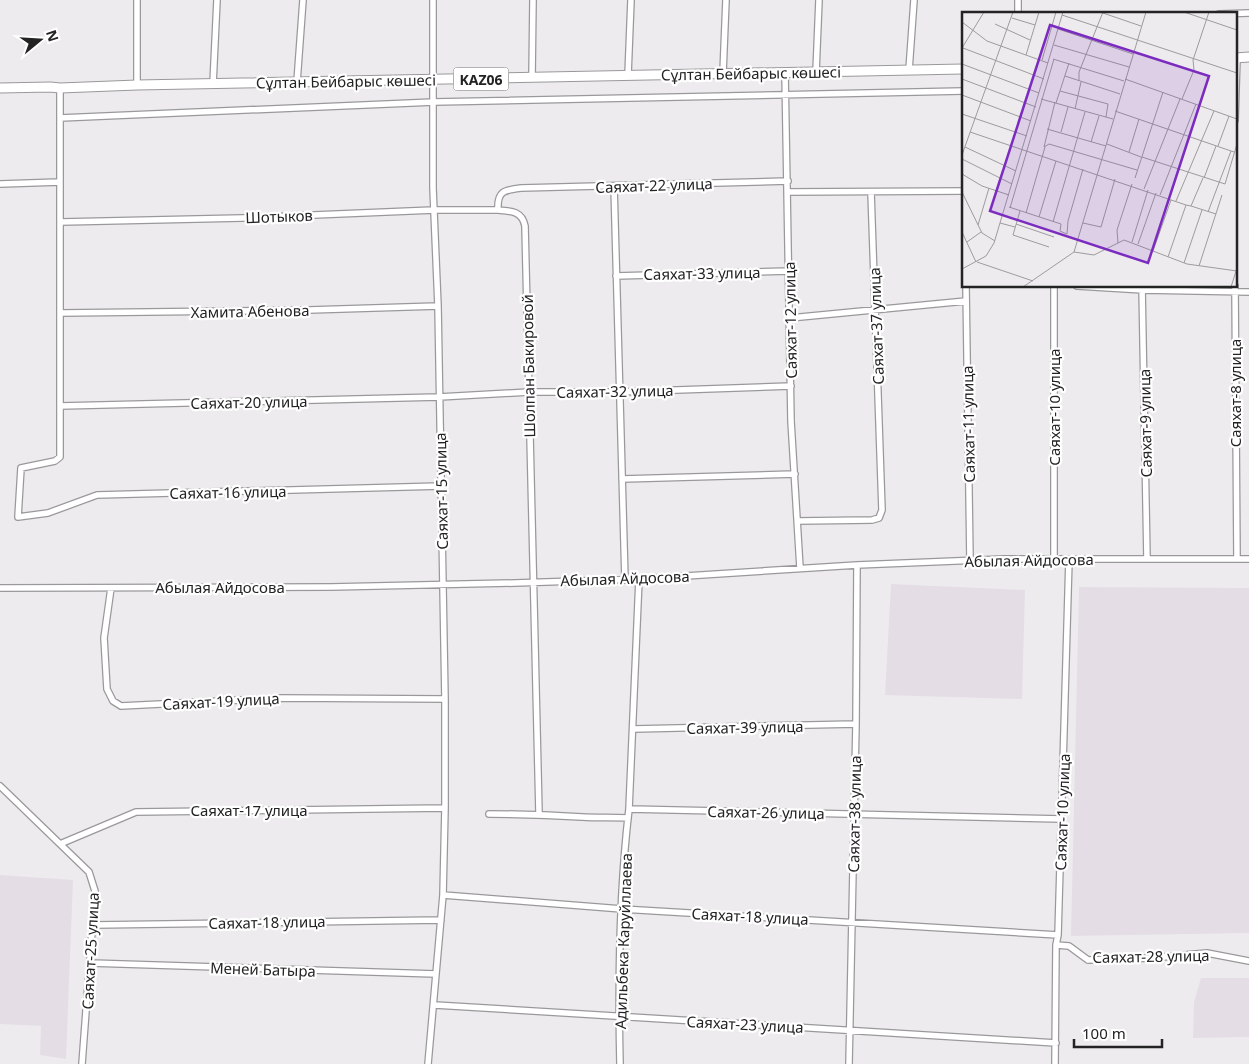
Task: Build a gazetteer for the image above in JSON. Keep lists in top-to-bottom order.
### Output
{
  "streets": {
    "main road": ["Сұлтан Бейбарыс көшесі", "KAZ06"],
    "street": [
      "Саяхат-22 улица",
      "Шотыков",
      "Саяхат-33 улица",
      "Хамита Абенова",
      "Саяхат-12 улица",
      "Саяхат-37 улица",
      "Шолпан Бакировой",
      "Саяхат-32 улица",
      "Саяхат-8 улица",
      "Саяхат-20 улица",
      "Саяхат-10 улица",
      "Саяхат-9 улица",
      "Саяхат-11 улица",
      "Саяхат-15 улица",
      "Саяхат-16 улица",
      "Абылая Айдосова",
      "Саяхат-19 улица",
      "Саяхат-39 улица",
      "Саяхат-17 улица",
      "Саяхат-26 улица",
      "Саяхат-38 улица",
      "Саяхат-18 улица",
      "Адильбека Каруйллаева",
      "Саяхат-25 улица",
      "Саяхат-28 улица",
      "Меней Батыра",
      "Саяхат-23 улица"
    ]
  },
  "crossings": [
    ["Сұлтан Бейбарыс көшесі", "Саяхат-12 улица"],
    ["Сұлтан Бейбарыс көшесі", "Саяхат-15 улица"],
    ["Саяхат-22 улица", "Шотыков"],
    ["Саяхат-22 улица", "Саяхат-12 улица"],
    ["Саяхат-22 улица", "Шолпан Бакировой"],
    ["Шотыков", "Шолпан Бакировой"],
    ["Шотыков", "Саяхат-15 улица"],
    ["Саяхат-33 улица", "Саяхат-12 улица"],
    ["Хамита Абенова", "Саяхат-15 улица"],
    ["Саяхат-12 улица", "Саяхат-37 улица"],
    ["Саяхат-12 улица", "Саяхат-32 улица"],
    ["Саяхат-12 улица", "Абылая Айдосова"],
    ["Шолпан Бакировой", "Саяхат-32 улица"],
    ["Шолпан Бакировой", "Абылая Айдосова"],
    ["Саяхат-32 улица", "Саяхат-20 улица"],
    ["Саяхат-32 улица", "Саяхат-15 улица"],
    ["Саяхат-8 улица", "Абылая Айдосова"],
    ["Саяхат-20 улица", "Саяхат-15 улица"],
    ["Саяхат-20 улица", "Саяхат-16 улица"],
    ["Саяхат-10 улица", "Абылая Айдосова"],
    ["Саяхат-10 улица", "Саяхат-26 улица"],
    ["Саяхат-10 улица", "Саяхат-18 улица"],
    ["Саяхат-10 улица", "Саяхат-28 улица"],
    ["Саяхат-10 улица", "Саяхат-23 улица"],
    ["Саяхат-9 улица", "Абылая Айдосова"],
    ["Саяхат-11 улица", "Абылая Айдосова"],
    ["Саяхат-15 улица", "Саяхат-16 улица"],
    ["Саяхат-15 улица", "Абылая Айдосова"],
    ["Саяхат-15 улица", "Саяхат-19 улица"],
    ["Саяхат-15 улица", "Саяхат-17 улица"],
    ["Саяхат-15 улица", "Саяхат-18 улица"],
    ["Саяхат-15 улица", "Меней Батыра"],
    ["Саяхат-15 улица", "Саяхат-23 улица"],
    ["Абылая Айдосова", "Саяхат-19 улица"],
    ["Абылая Айдосова", "Саяхат-38 улица"],
    ["Саяхат-39 улица", "Саяхат-38 улица"],
    ["Саяхат-17 улица", "Саяхат-25 улица"],
    ["Саяхат-26 улица", "Саяхат-38 улица"],
    ["Саяхат-38 улица", "Саяхат-18 улица"],
    ["Саяхат-38 улица", "Саяхат-23 улица"],
    ["Саяхат-18 улица", "Адильбека Каруйллаева"],
    ["Саяхат-18 улица", "Саяхат-25 улица"],
    ["Адильбека Каруйллаева", "Саяхат-23 улица"],
    ["Саяхат-25 улица", "Меней Батыра"]
  ],
  "scale_bar": "100 m",
  "north": "right"
}
